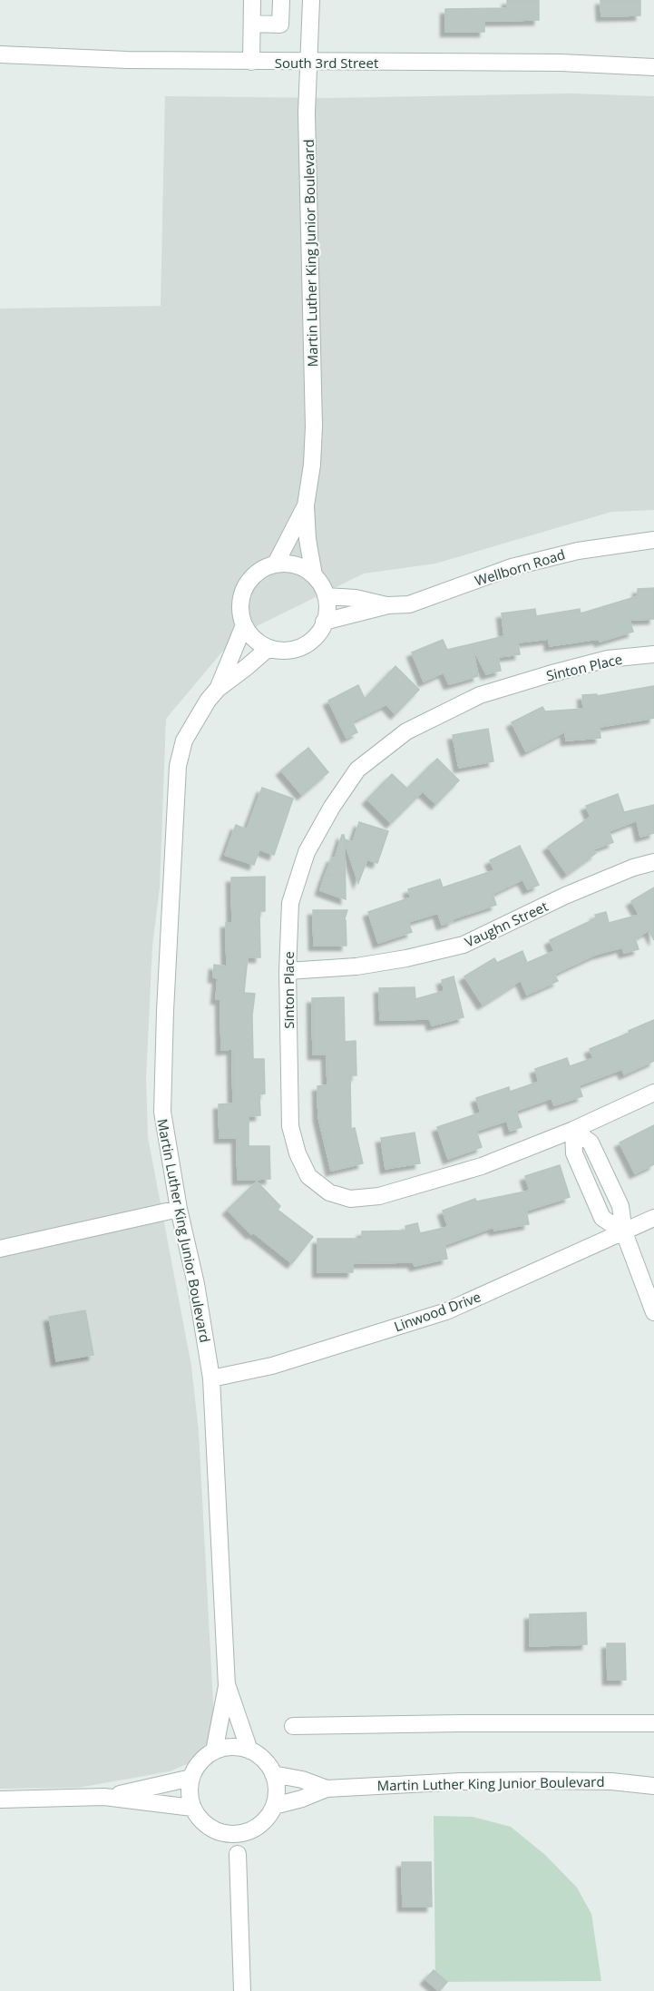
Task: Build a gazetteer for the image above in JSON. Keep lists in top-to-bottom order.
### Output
{
  "streets": {
    "street": [
      "South 3rd Street",
      "Martin Luther King Junior Boulevard",
      "Wellborn Road",
      "Sinton Place",
      "Vaughn Street",
      "Linwood Drive"
    ]
  },
  "crossings": [
    ["South 3rd Street", "Martin Luther King Junior Boulevard"],
    ["Martin Luther King Junior Boulevard", "Linwood Drive"],
    ["Sinton Place", "Vaughn Street"]
  ]
}
